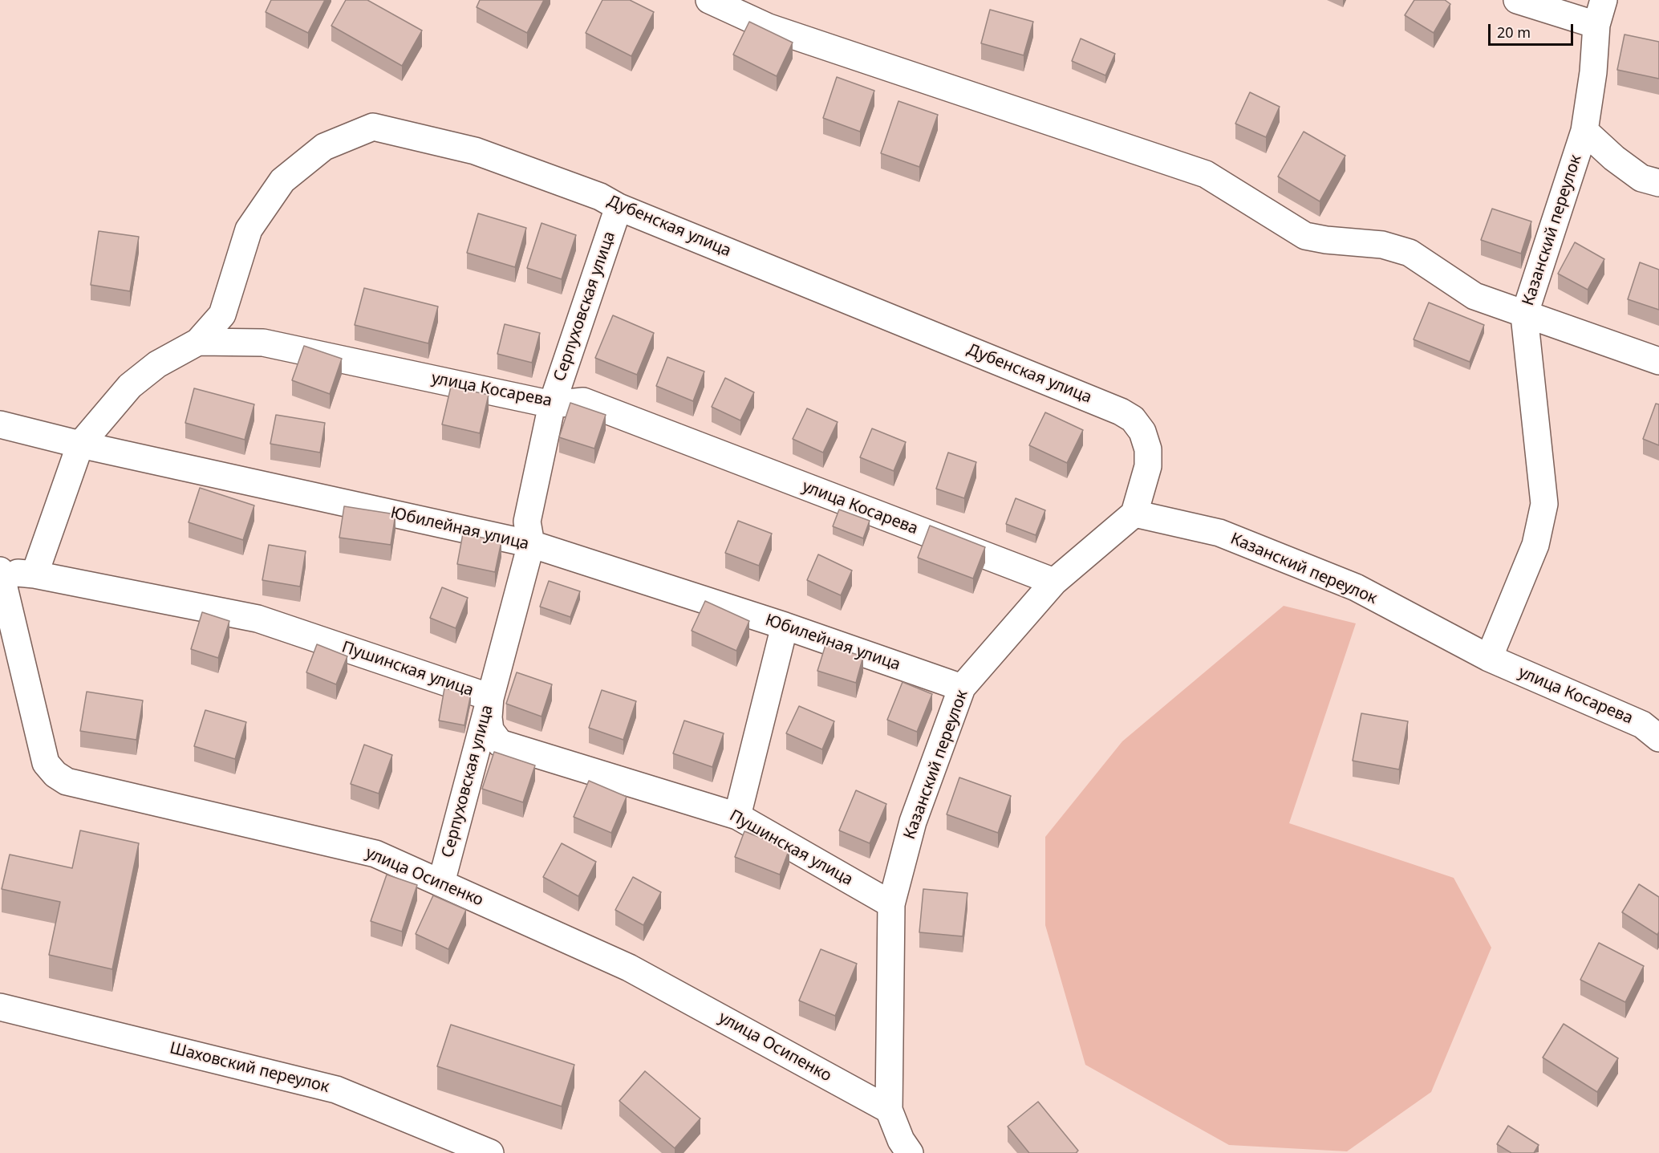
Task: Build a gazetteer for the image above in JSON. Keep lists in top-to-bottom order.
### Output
{
  "streets": {
    "street": [
      "Дубенская улица",
      "Казанский переулок",
      "Серпуховская улица",
      "улица Косарева",
      "Юбилейная улица",
      "Пушинская улица",
      "улица Осипенко",
      "Шаховский переулок"
    ]
  },
  "crossings": [
    ["Дубенская улица", "Казанский переулок"],
    ["Дубенская улица", "Серпуховская улица"],
    ["Дубенская улица", "улица Косарева"],
    ["Казанский переулок", "улица Косарева"],
    ["Казанский переулок", "Юбилейная улица"],
    ["Казанский переулок", "Пушинская улица"],
    ["Казанский переулок", "улица Осипенко"],
    ["Серпуховская улица", "улица Косарева"],
    ["Серпуховская улица", "Юбилейная улица"],
    ["Серпуховская улица", "Пушинская улица"],
    ["Серпуховская улица", "улица Осипенко"],
    ["улица Косарева", "Юбилейная улица"],
    ["Пушинская улица", "улица Осипенко"]
  ],
  "scale_bar": "20 m"
}
